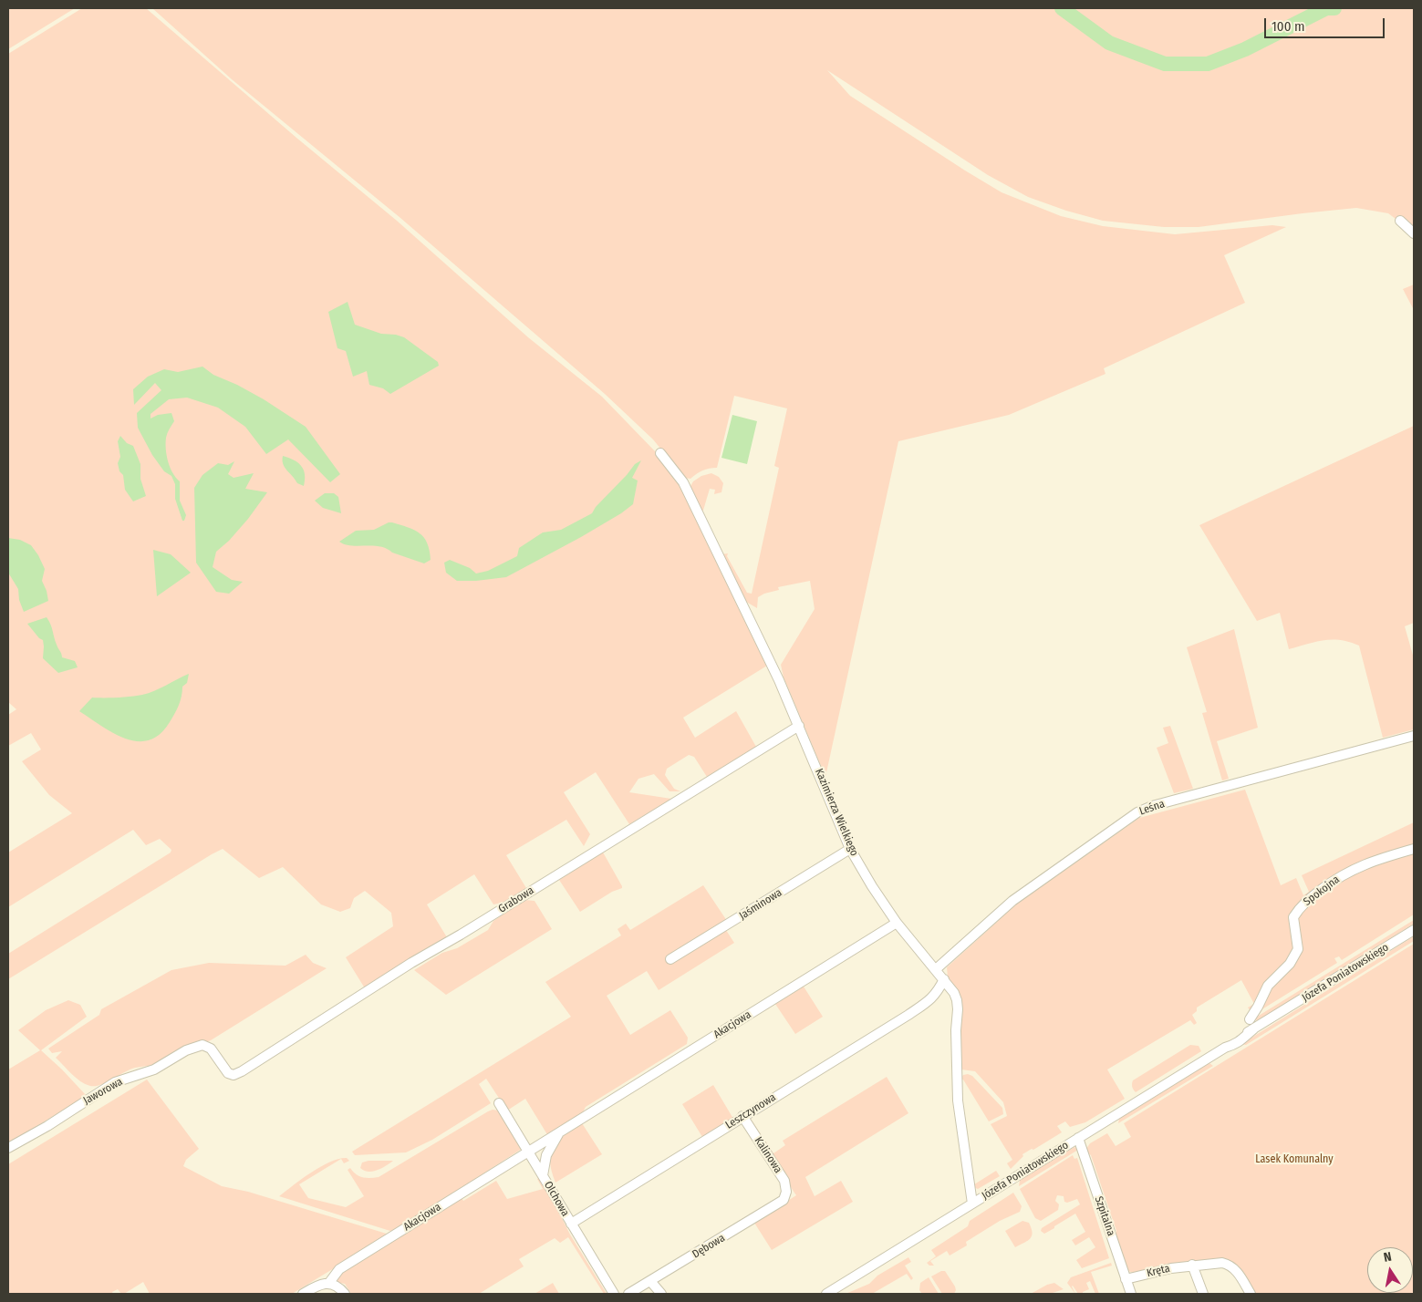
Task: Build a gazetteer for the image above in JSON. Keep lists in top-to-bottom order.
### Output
{
  "streets": {
    "street": [
      "Leśna",
      "Kazimierza Wielkiego",
      "Spokojna",
      "Grabowa",
      "Jaśminowa",
      "Józefa Poniatowskiego",
      "Akacjowa",
      "Jaworowa",
      "Leszczynowa",
      "Kalinowa",
      "Olchowa",
      "Szpitalna",
      "Dębowa",
      "Kręta"
    ]
  },
  "crossings": [
    ["Leśna", "Kazimierza Wielkiego"],
    ["Kazimierza Wielkiego", "Grabowa"],
    ["Kazimierza Wielkiego", "Jaśminowa"],
    ["Kazimierza Wielkiego", "Józefa Poniatowskiego"],
    ["Kazimierza Wielkiego", "Akacjowa"],
    ["Kazimierza Wielkiego", "Leszczynowa"],
    ["Grabowa", "Jaworowa"],
    ["Józefa Poniatowskiego", "Szpitalna"],
    ["Akacjowa", "Olchowa"],
    ["Leszczynowa", "Kalinowa"],
    ["Leszczynowa", "Olchowa"],
    ["Kalinowa", "Dębowa"],
    ["Szpitalna", "Kręta"]
  ],
  "parks": ["Lasek Komunalny"],
  "scale_bar": "100 m",
  "north": "top"
}
